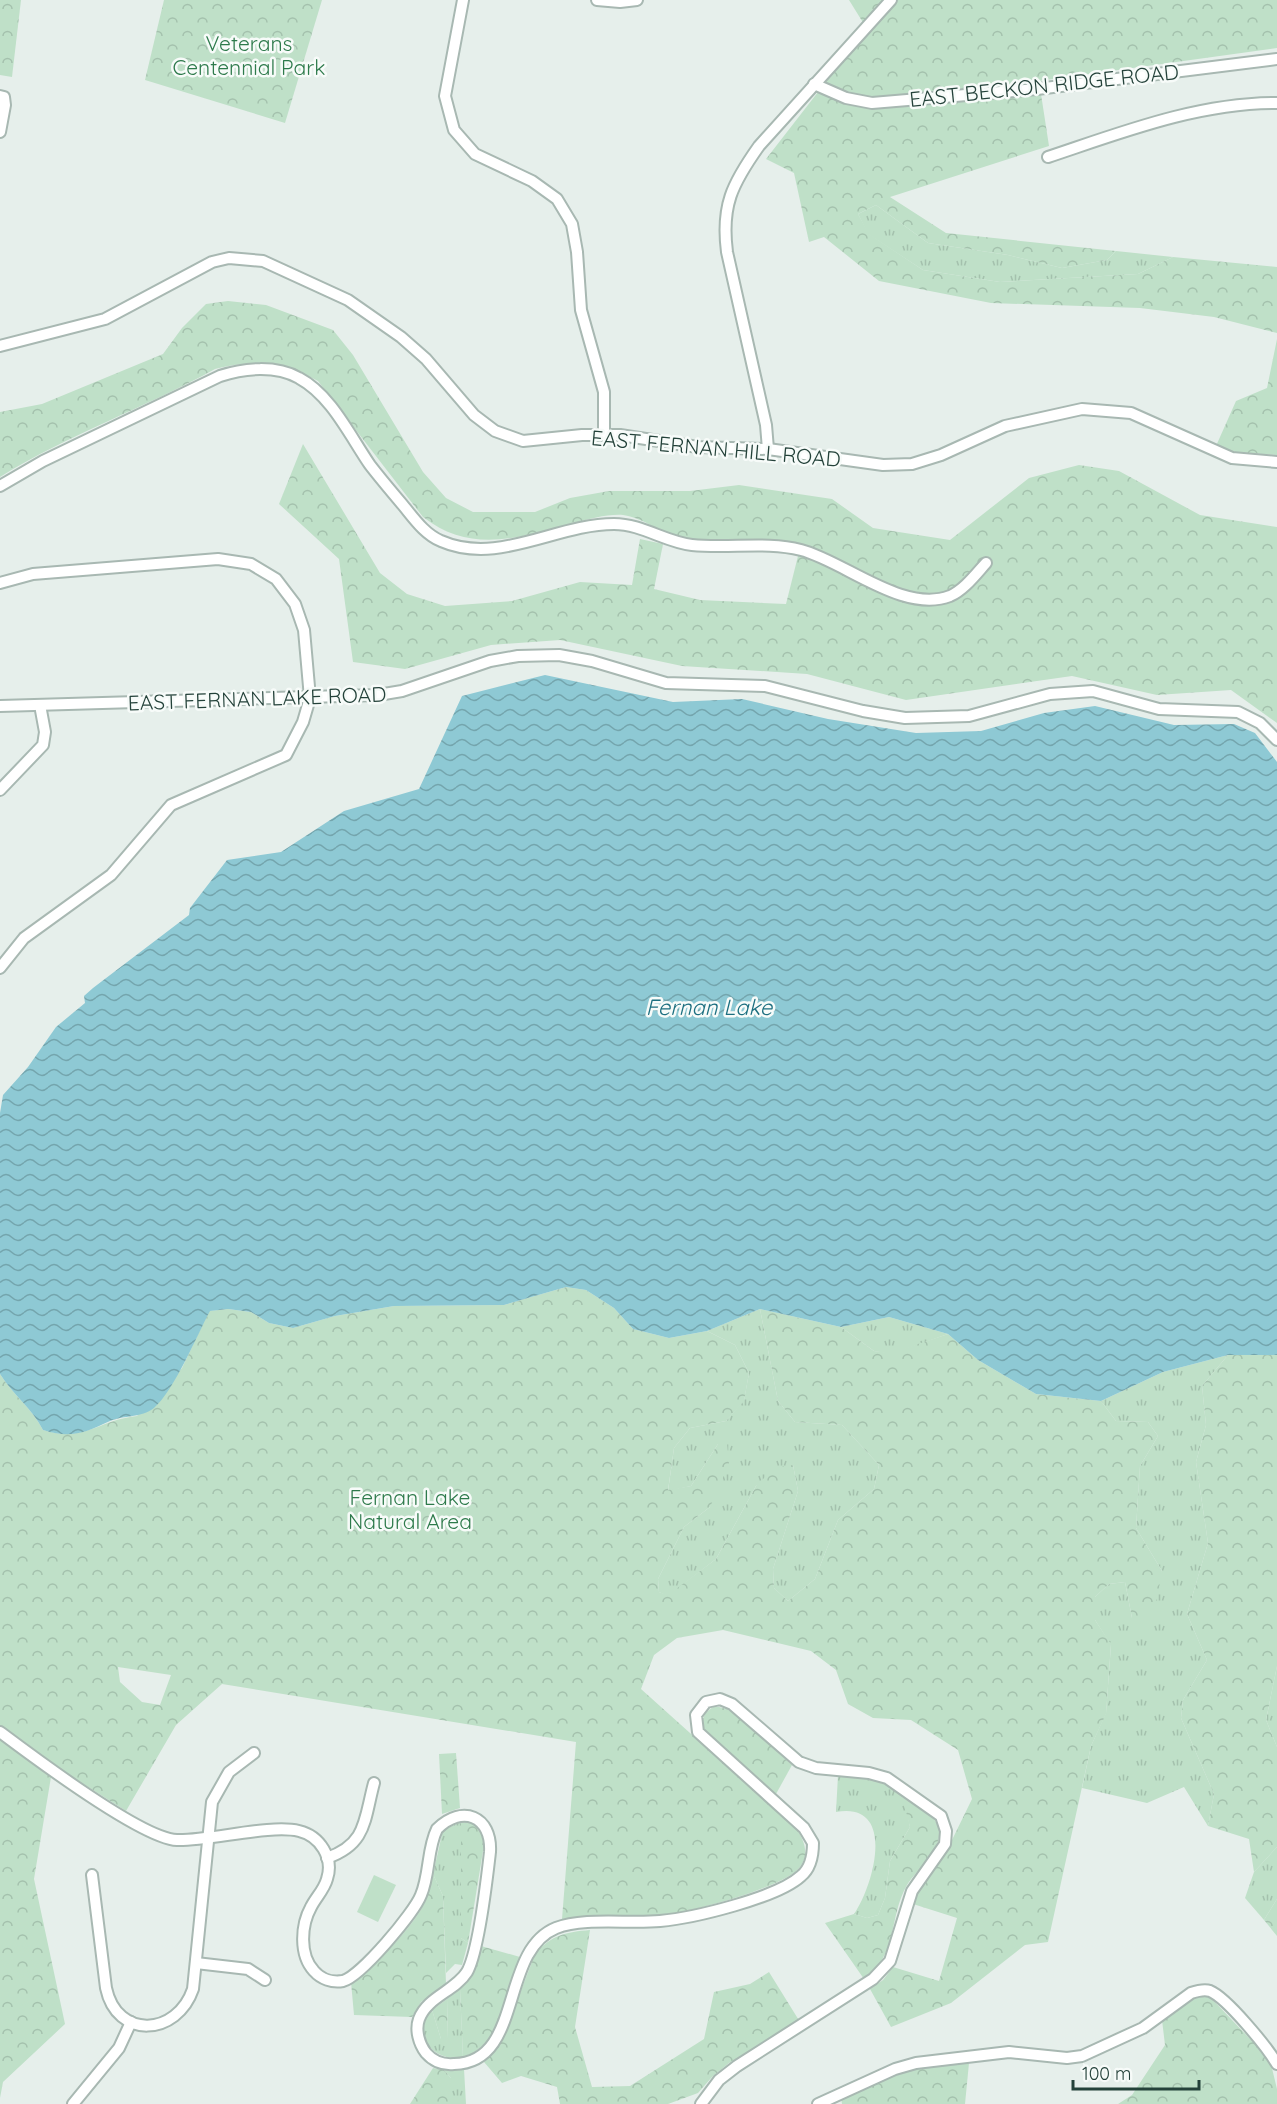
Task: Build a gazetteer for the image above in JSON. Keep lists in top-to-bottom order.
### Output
{
  "streets": {
    "street": ["EAST BECKON RIDGE ROAD", "EAST FERNAN HILL ROAD", "EAST FERNAN LAKE ROAD"]
  },
  "water": ["Fernan Lake"],
  "parks": ["Veterans Centennial Park", "Fernan Lake Natural Area"],
  "scale_bar": "100 m"
}
